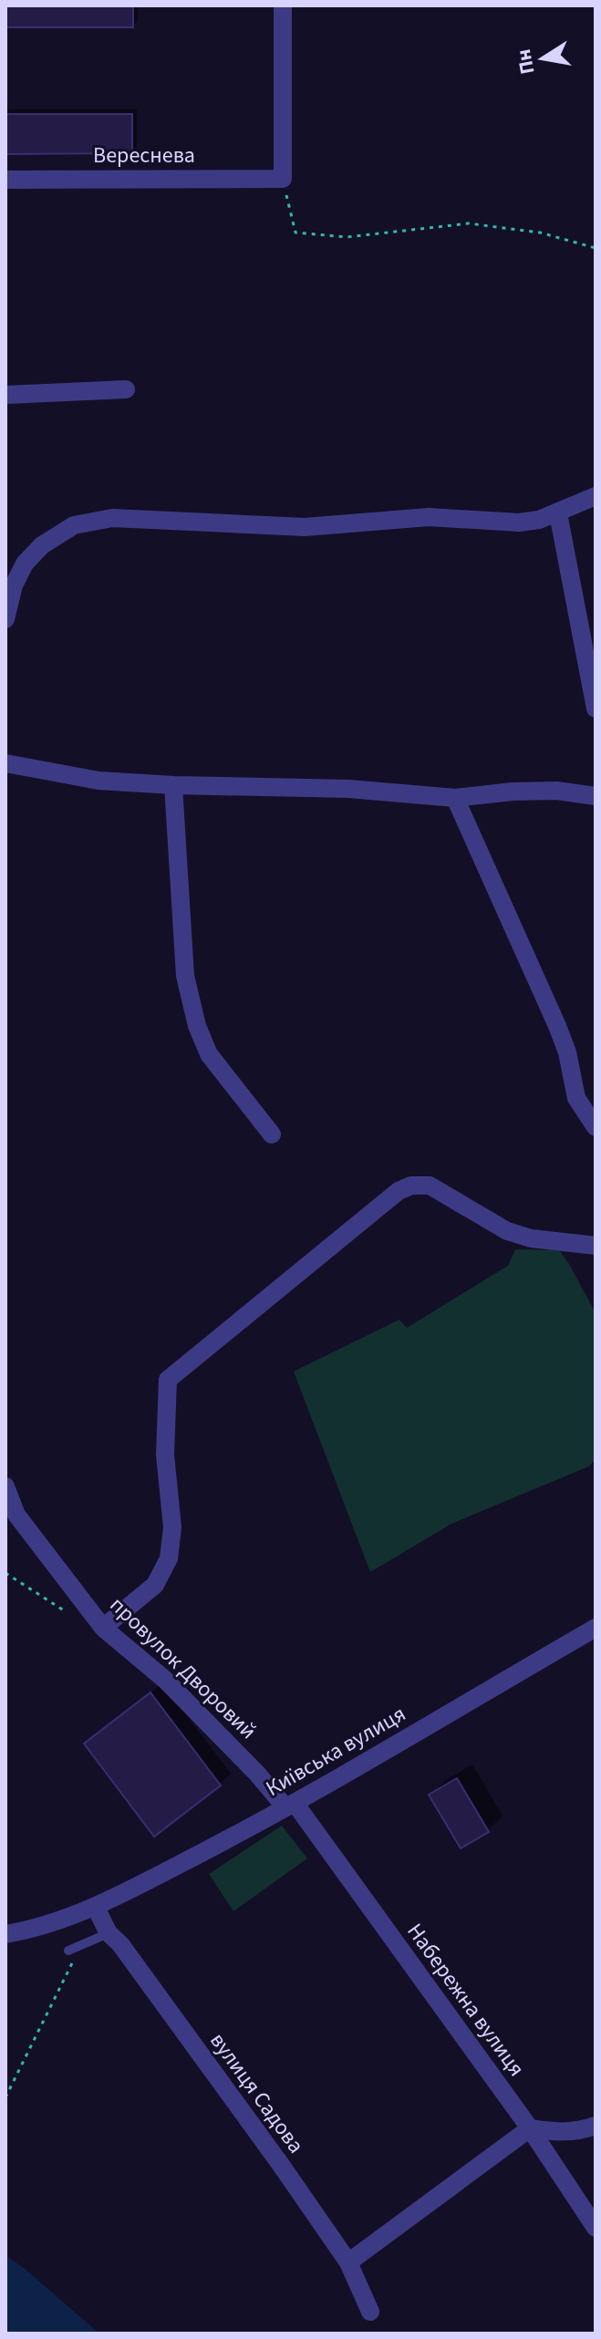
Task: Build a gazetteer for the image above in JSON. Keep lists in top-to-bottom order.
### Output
{
  "streets": {
    "street": [
      "Вереснева",
      "провулок Дворовий",
      "Київська вулиця",
      "Набережна вулиця",
      "вулиця Садова"
    ]
  },
  "crossings": [
    ["провулок Дворовий", "Київська вулиця"],
    ["провулок Дворовий", "Набережна вулиця"],
    ["Київська вулиця", "Набережна вулиця"],
    ["Київська вулиця", "вулиця Садова"]
  ],
  "north": "left"
}
